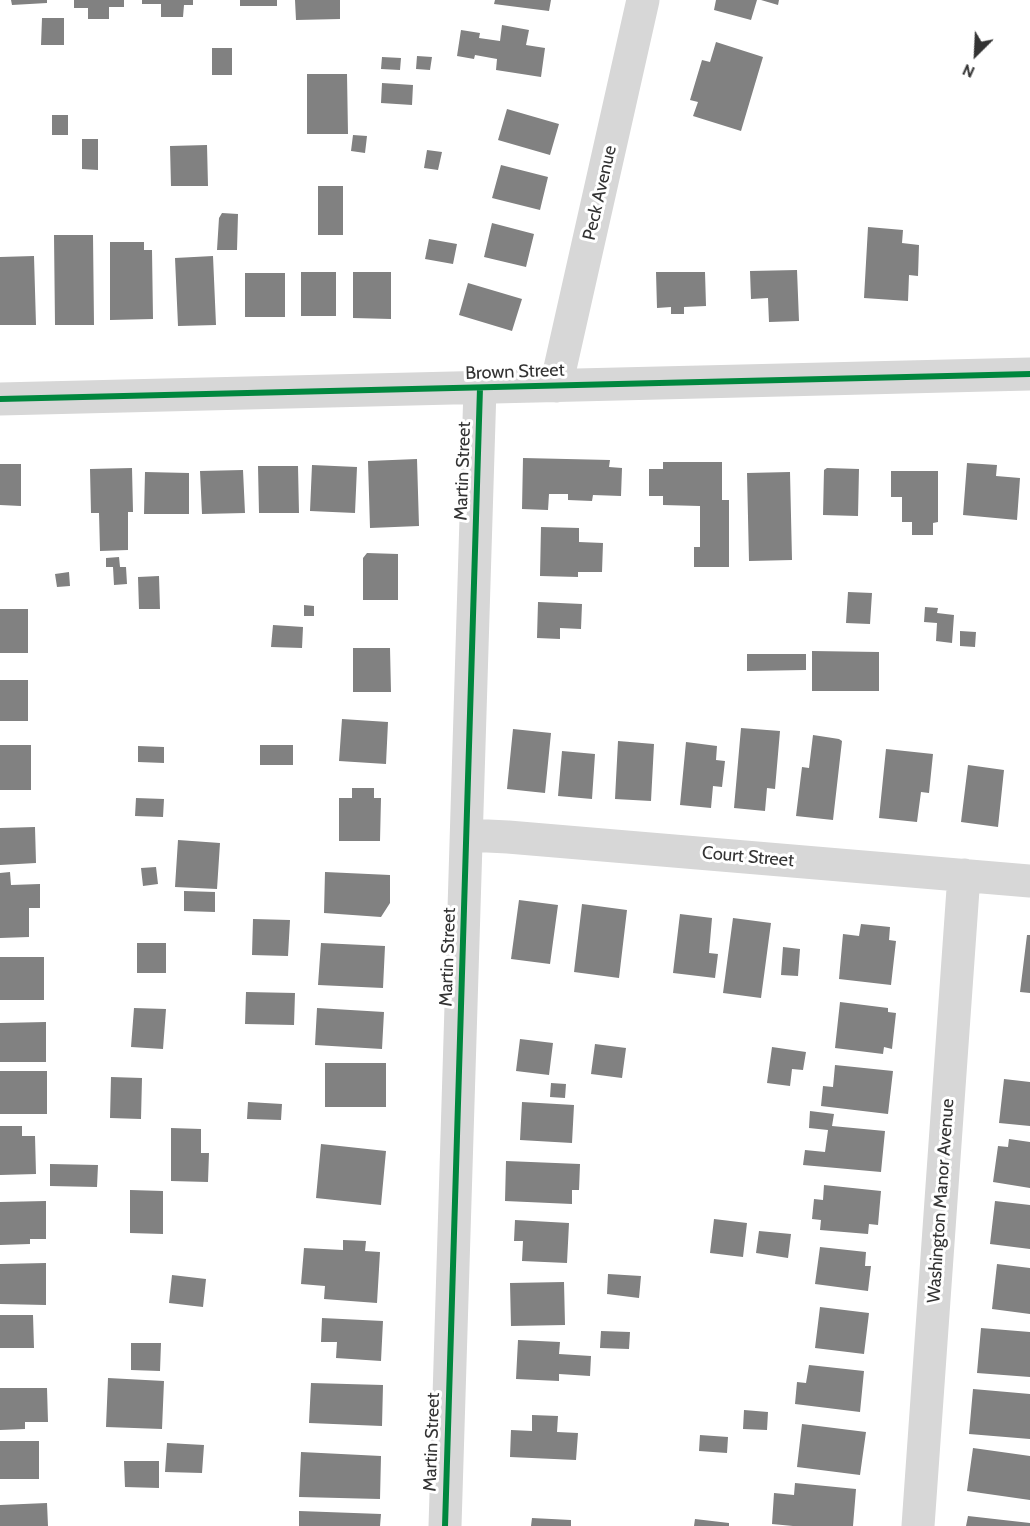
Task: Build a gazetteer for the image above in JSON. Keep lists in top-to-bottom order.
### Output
{
  "streets": {
    "street": [
      "Peck Avenue",
      "Brown Street",
      "Martin Street",
      "Court Street",
      "Washington Manor Avenue"
    ]
  },
  "crossings": [
    ["Peck Avenue", "Brown Street"],
    ["Brown Street", "Martin Street"],
    ["Martin Street", "Court Street"],
    ["Court Street", "Washington Manor Avenue"]
  ],
  "north": "bottom left"
}
